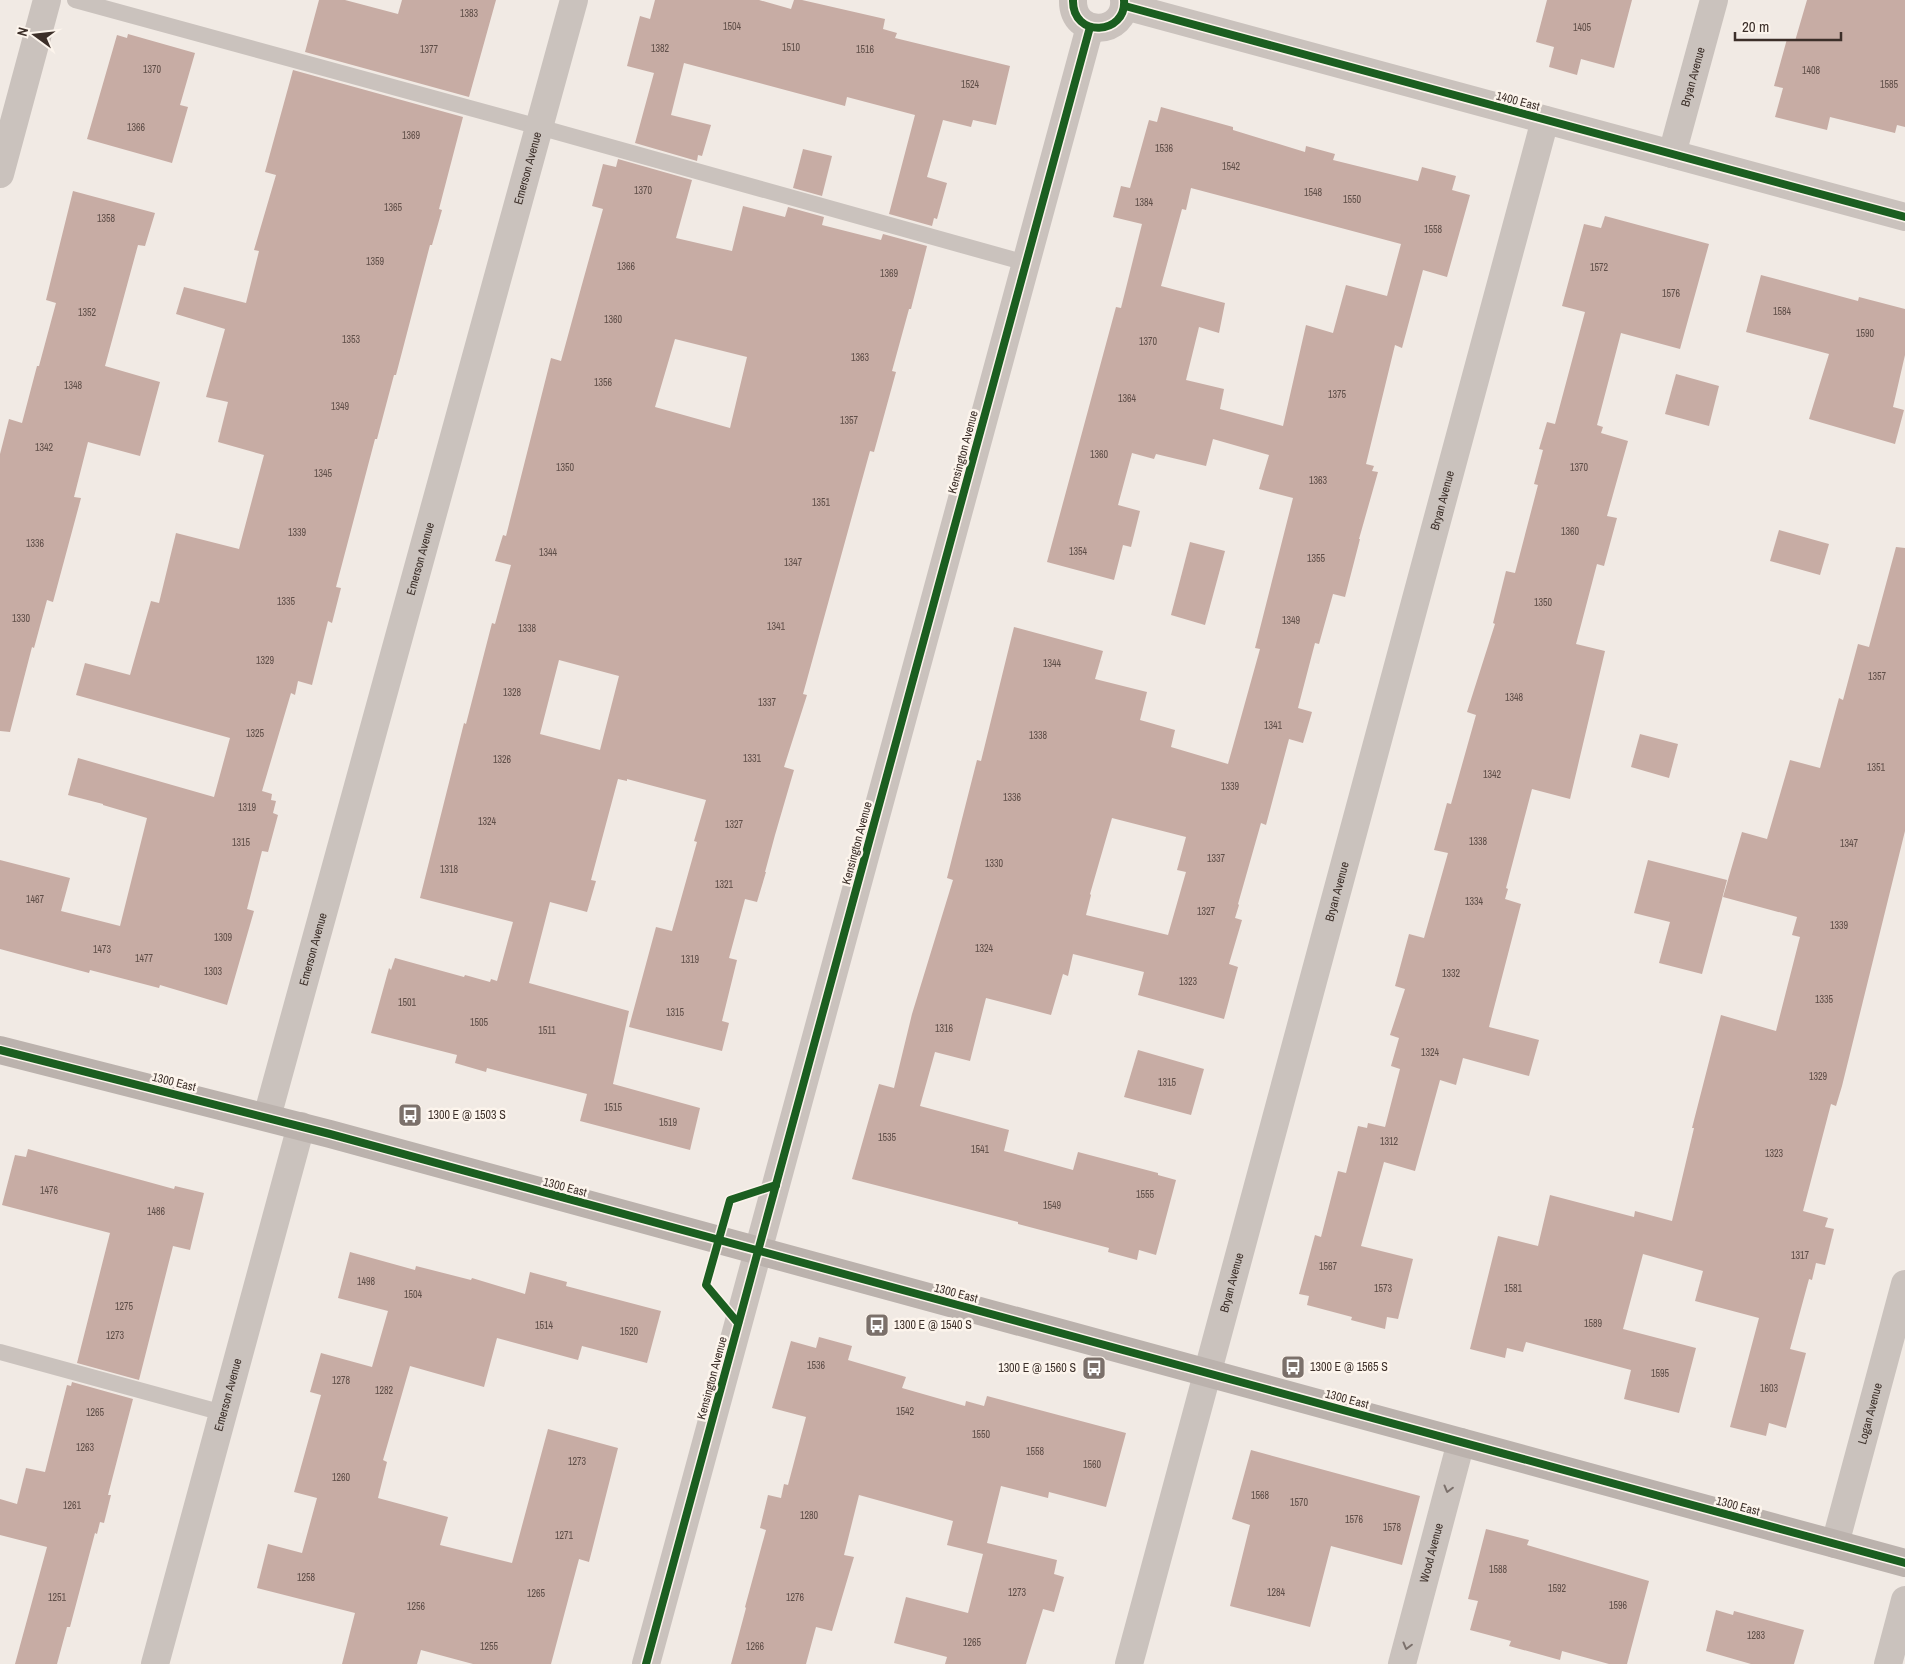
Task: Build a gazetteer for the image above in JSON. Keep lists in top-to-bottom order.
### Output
{
  "streets": {
    "main road": ["1300 East"],
    "street": [
      "Bryan Avenue",
      "1400 East",
      "Emerson Avenue",
      "Kensington Avenue",
      "Logan Avenue",
      "Wood Avenue"
    ]
  },
  "crossings": [
    ["Bryan Avenue", "1400 East"],
    ["Bryan Avenue", "1300 East"],
    ["Emerson Avenue", "1300 East"],
    ["Kensington Avenue", "1300 East"],
    ["1300 East", "Logan Avenue"],
    ["1300 East", "Wood Avenue"]
  ],
  "one_way": ["Wood Avenue"],
  "places": {
    "bus stop": [
      "1300 E @ 1503 S",
      "1300 E @ 1540 S",
      "1300 E @ 1565 S",
      "1300 E @ 1560 S"
    ]
  },
  "house_numbers": [
    "1383",
    "1504",
    "1405",
    "1510",
    "1382",
    "1377",
    "1516",
    "1370",
    "1408",
    "1524",
    "1585",
    "1366",
    "1369",
    "1536",
    "1542",
    "1370",
    "1548",
    "1550",
    "1384",
    "1365",
    "1358",
    "1558",
    "1359",
    "1366",
    "1572",
    "1369",
    "1576",
    "1584",
    "1352",
    "1360",
    "1590",
    "1353",
    "1370",
    "1363",
    "1356",
    "1348",
    "1375",
    "1364",
    "1349",
    "1357",
    "1342",
    "1360",
    "1350",
    "1370",
    "1345",
    "1363",
    "1351",
    "1360",
    "1339",
    "1336",
    "1354",
    "1344",
    "1355",
    "1347",
    "1335",
    "1350",
    "1330",
    "1349",
    "1341",
    "1338",
    "1329",
    "1344",
    "1357",
    "1328",
    "1348",
    "1337",
    "1341",
    "1325",
    "1338",
    "1331",
    "1326",
    "1351",
    "1342",
    "1339",
    "1336",
    "1319",
    "1324",
    "1327",
    "1338",
    "1315",
    "1347",
    "1337",
    "1330",
    "1318",
    "1321",
    "1467",
    "1334",
    "1327",
    "1339",
    "1309",
    "1324",
    "1473",
    "1477",
    "1319",
    "1303",
    "1332",
    "1323",
    "1335",
    "1501",
    "1315",
    "1505",
    "1316",
    "1511",
    "1324",
    "1329",
    "1315",
    "1515",
    "1519",
    "1535",
    "1312",
    "1541",
    "1323",
    "1476",
    "1555",
    "1549",
    "1486",
    "1317",
    "1567",
    "1498",
    "1573",
    "1581",
    "1504",
    "1275",
    "1589",
    "1514",
    "1520",
    "1273",
    "1536",
    "1595",
    "1278",
    "1603",
    "1282",
    "1542",
    "1265",
    "1550",
    "1263",
    "1558",
    "1273",
    "1560",
    "1260",
    "1568",
    "1570",
    "1261",
    "1280",
    "1576",
    "1578",
    "1271",
    "1588",
    "1258",
    "1592",
    "1273",
    "1284",
    "1265",
    "1251",
    "1276",
    "1596",
    "1256",
    "1283",
    "1265",
    "1255",
    "1266"
  ],
  "scale_bar": "20 m",
  "north": "left"
}
